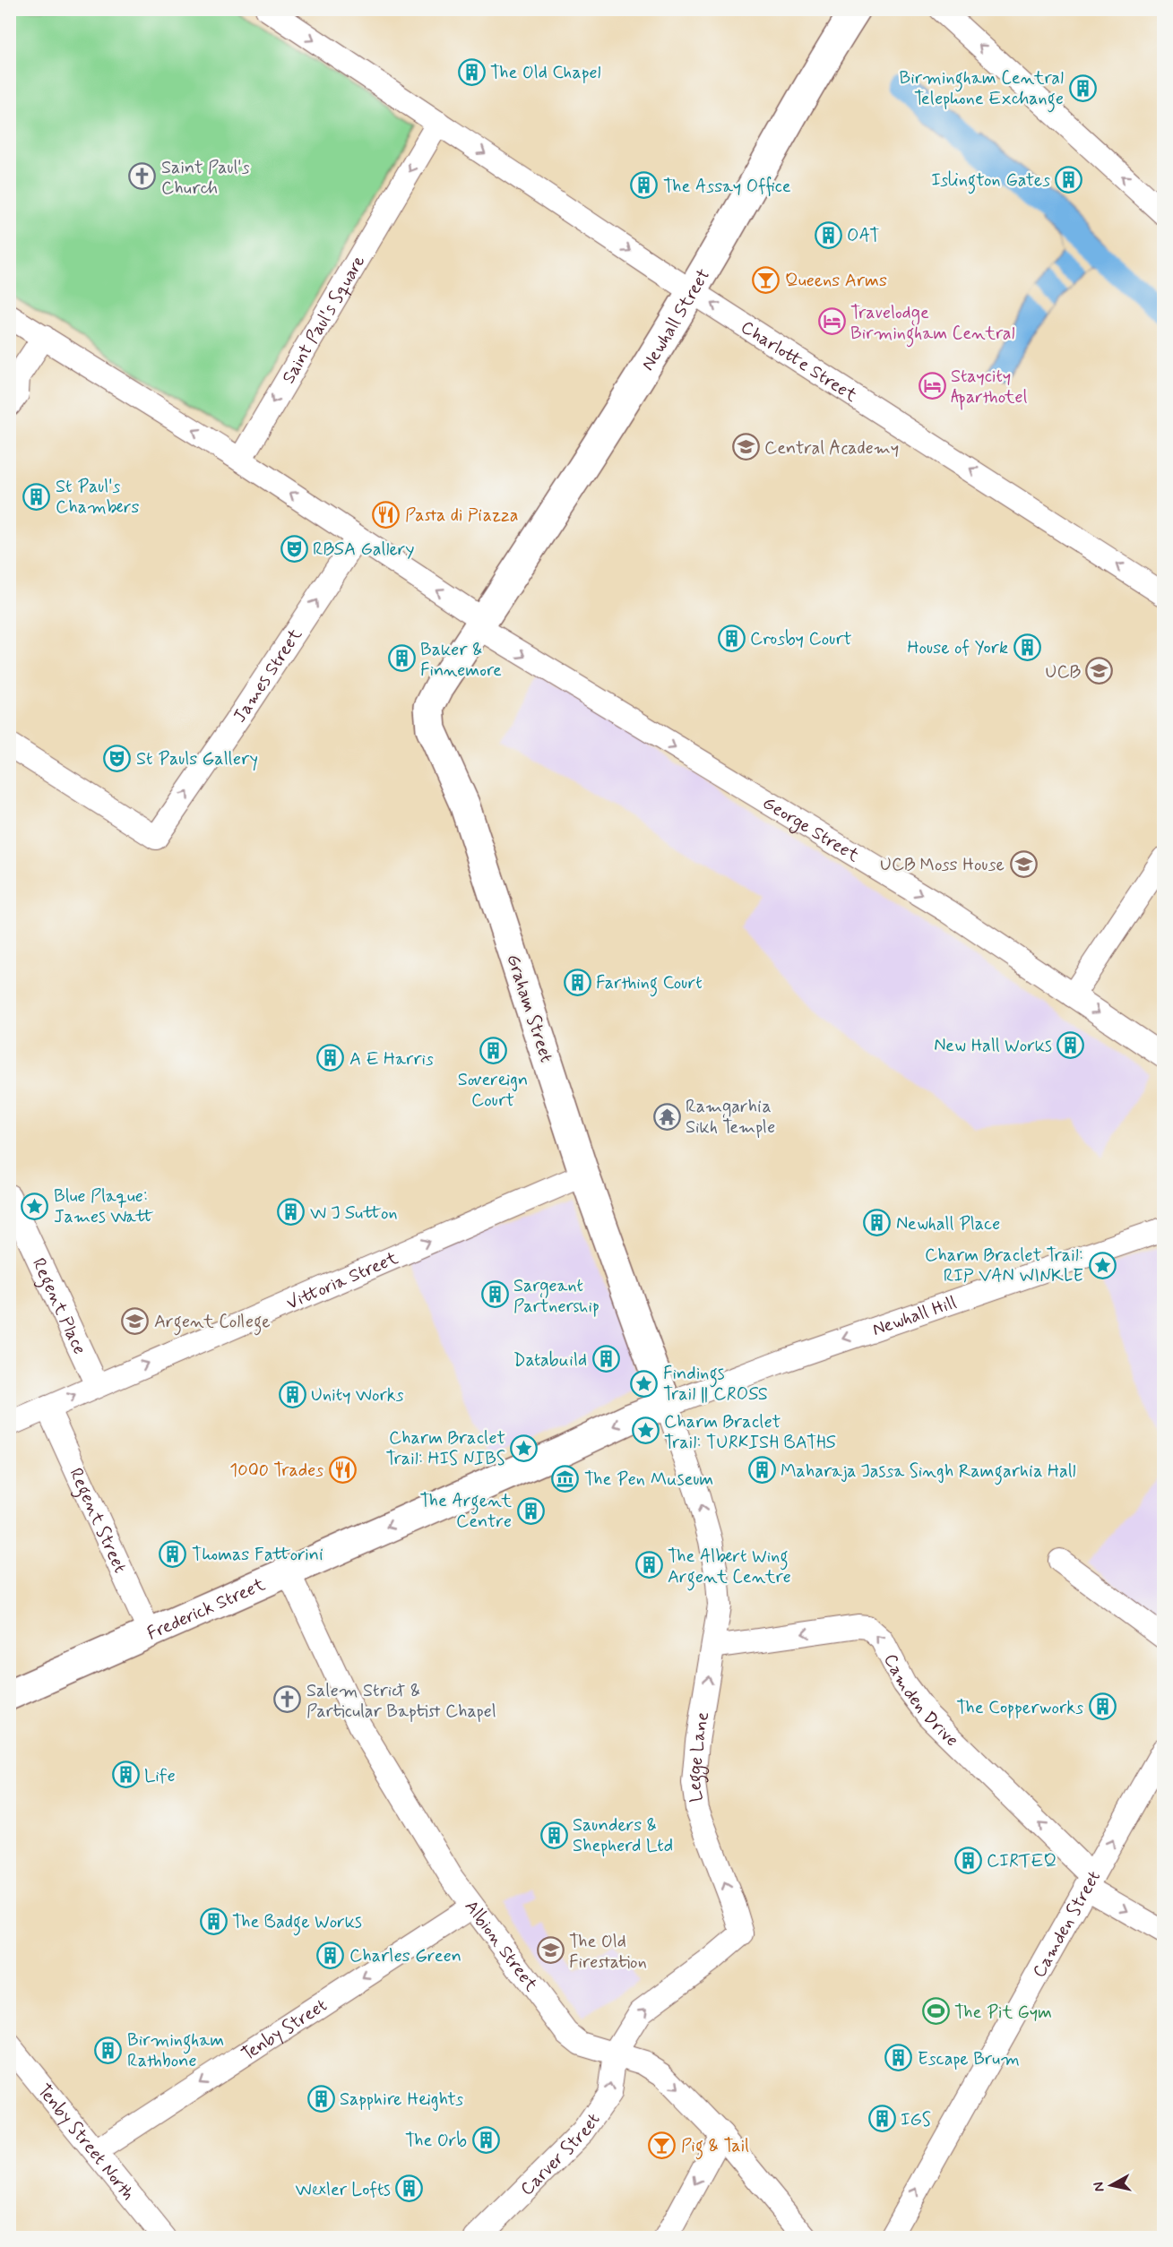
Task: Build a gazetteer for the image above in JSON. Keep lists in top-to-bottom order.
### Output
{
  "streets": {
    "street": [
      "Newhall Street",
      "Saint Paul's Square",
      "Charlotte Street",
      "James Street",
      "George Street",
      "Graham Street",
      "Vittoria Street",
      "Regent Place",
      "Newhall Hill",
      "Regent Street",
      "Frederick Street",
      "Camden Drive",
      "Legge Lane",
      "Camden Street",
      "Albion Street",
      "Tenby Street",
      "Tenby Street North",
      "Carver Street"
    ]
  },
  "crossings": [
    ["Newhall Street", "Charlotte Street"],
    ["Newhall Street", "George Street"],
    ["Newhall Street", "Graham Street"],
    ["Saint Paul's Square", "Charlotte Street"],
    ["Saint Paul's Square", "George Street"],
    ["James Street", "George Street"],
    ["George Street", "Graham Street"],
    ["Graham Street", "Vittoria Street"],
    ["Graham Street", "Newhall Hill"],
    ["Graham Street", "Frederick Street"],
    ["Graham Street", "Legge Lane"],
    ["Vittoria Street", "Regent Place"],
    ["Vittoria Street", "Regent Street"],
    ["Newhall Hill", "Frederick Street"],
    ["Newhall Hill", "Legge Lane"],
    ["Regent Street", "Frederick Street"],
    ["Frederick Street", "Legge Lane"],
    ["Frederick Street", "Albion Street"],
    ["Camden Drive", "Legge Lane"],
    ["Camden Drive", "Camden Street"],
    ["Legge Lane", "Albion Street"],
    ["Legge Lane", "Carver Street"],
    ["Albion Street", "Tenby Street"],
    ["Albion Street", "Carver Street"],
    ["Tenby Street", "Tenby Street North"]
  ],
  "one_way": [
    "Saint Paul's Square",
    "Vittoria Street",
    "Newhall Hill",
    "Frederick Street",
    "Legge Lane",
    "Camden Street",
    "Tenby Street"
  ],
  "places": {
    "building": [
      "The Old Chapel",
      "Birmingham Central Telephone Exchange",
      "Islington Gates",
      "The Assay Office",
      "OAT",
      "St Paul's Chambers",
      "Crosby Court",
      "House of York",
      "Baker & Finnemore",
      "Farthing Court",
      "New Hall Works",
      "Sovereign Court",
      "A E Harris",
      "W J Sutton",
      "Newhall Place",
      "Sargeant Partnership",
      "Databuild",
      "Unity Works",
      "Maharaja Jassa Singh Ramgarhia Hall",
      "The Argent Centre",
      "Thomas Fattorini",
      "The Albert Wing Argent Centre",
      "The Copperworks",
      "Life",
      "Saunders & Shepherd Ltd",
      "CIRTEQ",
      "The Badge Works",
      "Charles Green",
      "Birmingham Rathbone",
      "Escape Brum",
      "Sapphire Heights",
      "IGS",
      "The Orb",
      "Wexler Lofts"
    ],
    "church": ["Saint Paul's Church", "Salem Strict & Particular Baptist Chapel"],
    "bar": ["Queens Arms", "Pig & Tail"],
    "hotel": ["Travelodge Birmingham Central", "Staycity Aparthotel"],
    "school or university": [
      "Central Academy",
      "UCB",
      "UCB Moss House",
      "Argent College",
      "The Old Firestation"
    ],
    "restaurant": ["Pasta di Piazza", "1000 Trades"],
    "theatre": ["RBSA Gallery", "St Pauls Gallery"],
    "temple": ["Ramgarhia Sikh Temple"],
    "place": [
      "Blue Plaque: James Watt",
      "Charm Braclet Trail: RIP VAN WINKLE",
      "Findings Trail ‖ CROSS",
      "Charm Braclet Trail: TURKISH BATHS",
      "Charm Braclet Trail: HIS NIBS"
    ],
    "museum": ["The Pen Museum"],
    "sports": ["The Pit Gym"]
  },
  "north": "left"
}
